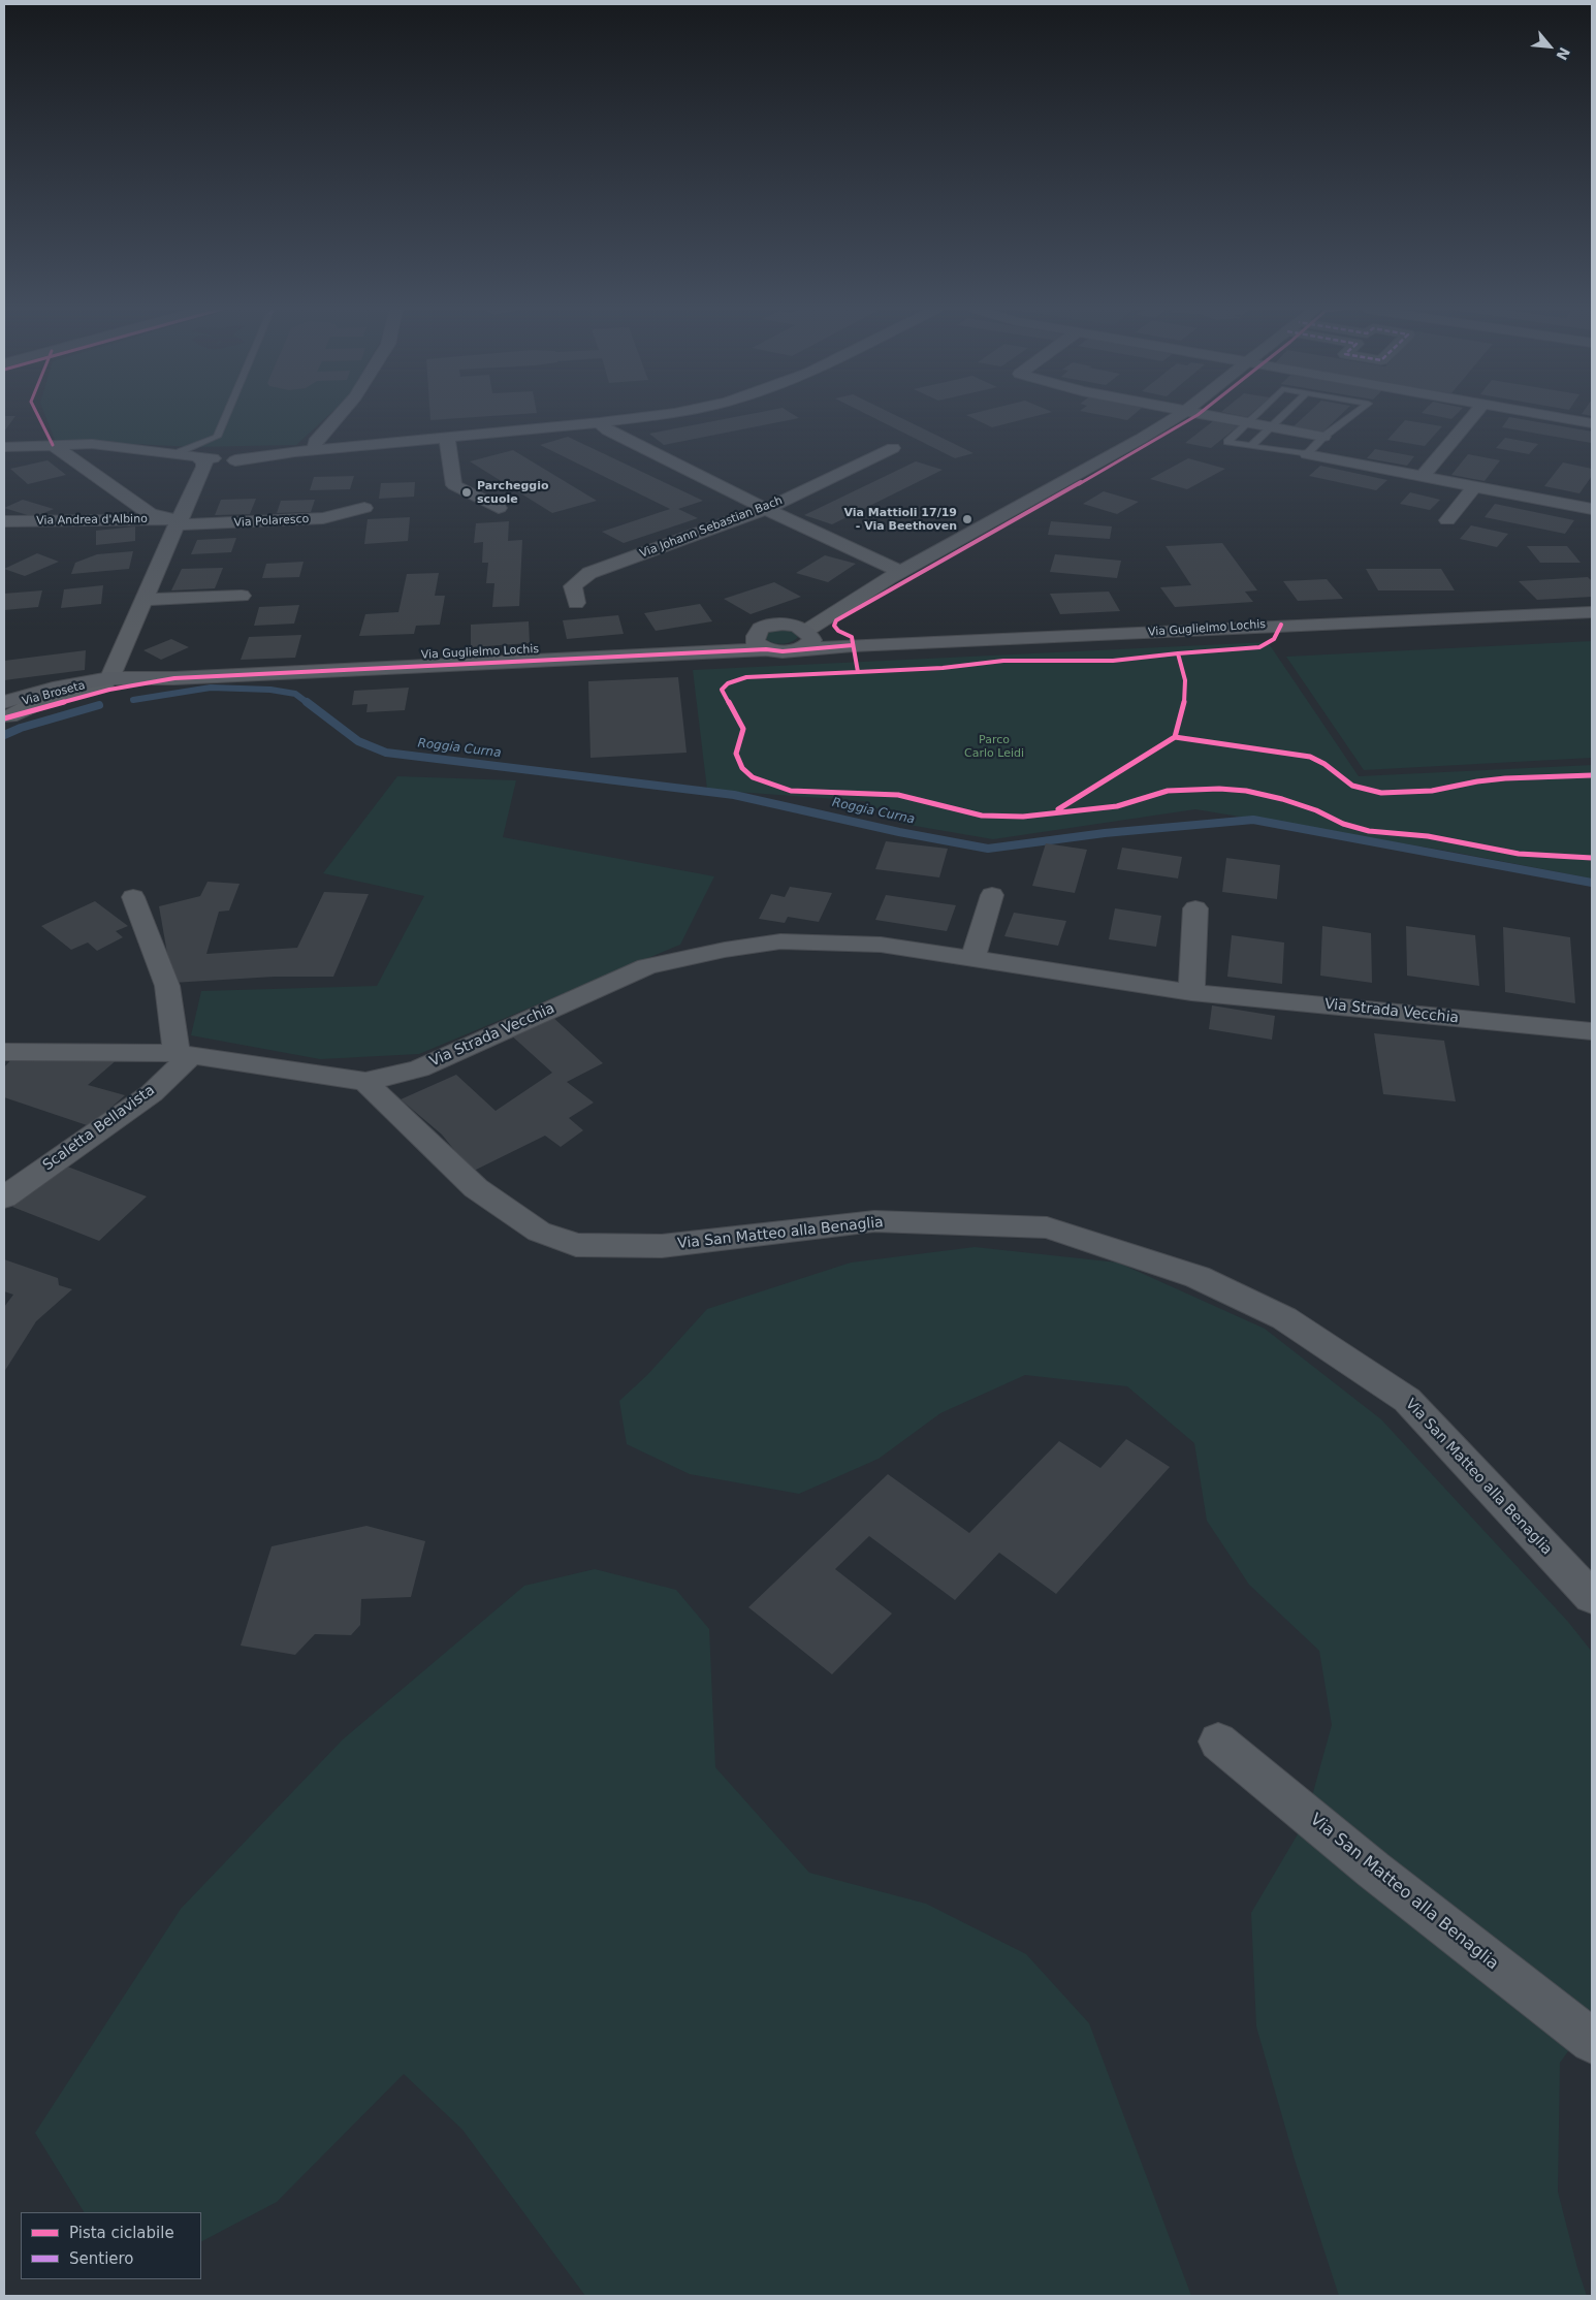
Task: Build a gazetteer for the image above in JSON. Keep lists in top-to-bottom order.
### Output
{
  "streets": {
    "street": [
      "Via Andrea d'Albino",
      "Via Polaresco",
      "Via Johann Sebastian Bach",
      "Via Guglielmo Lochis",
      "Via Broseta",
      "Via Strada Vecchia",
      "Scaletta Bellavista",
      "Via San Matteo alla Benaglia"
    ]
  },
  "crossings": [
    ["Via Andrea d'Albino", "Via Polaresco"],
    ["Via Guglielmo Lochis", "Via Broseta"],
    ["Via Strada Vecchia", "Scaletta Bellavista"],
    ["Via Strada Vecchia", "Via San Matteo alla Benaglia"]
  ],
  "water": ["Roggia Curna"],
  "parks": ["Parco Carlo Leidi"],
  "places": ["Parcheggio scuole", "Via Mattioli 17/19 - Via Beethoven"],
  "legend": ["Pista ciclabile", "Sentiero"],
  "north": "bottom right"
}
